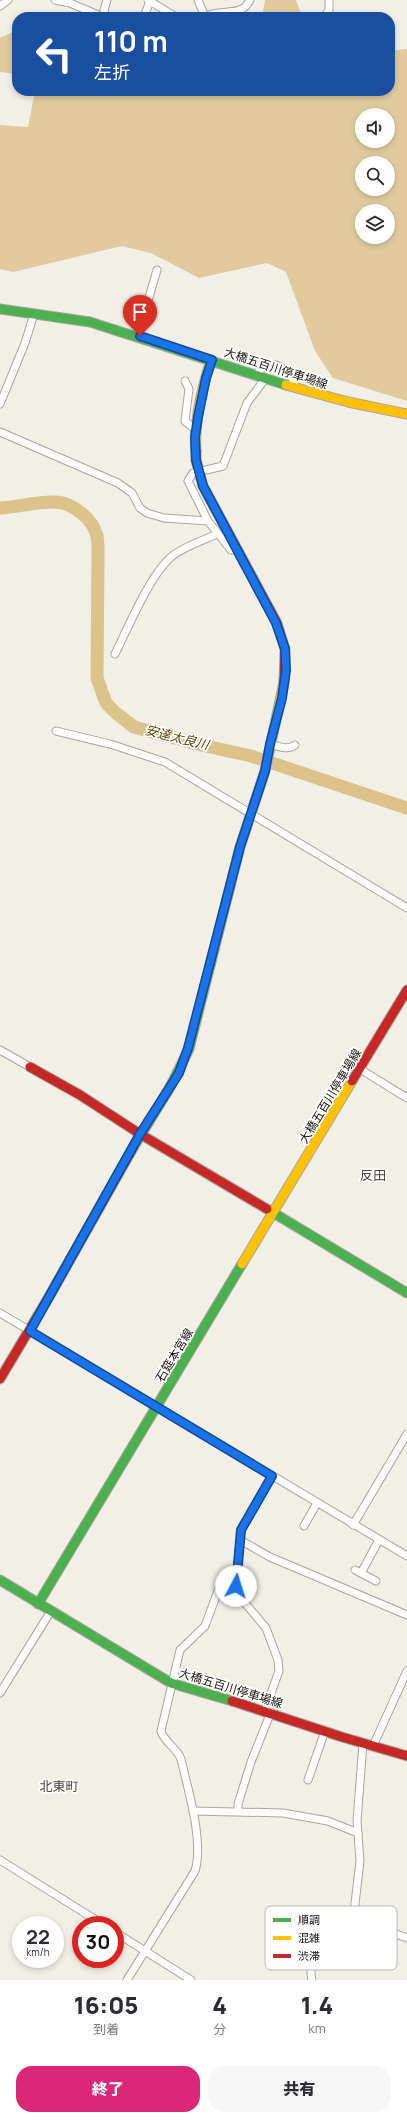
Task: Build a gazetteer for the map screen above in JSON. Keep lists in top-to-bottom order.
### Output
{
  "streets": {
    "main road": ["大橋五百川停車場線", "石筵本宮線"]
  },
  "crossings": [
    ["大橋五百川停車場線", "石筵本宮線"]
  ],
  "districts": ["反田", "北東町"],
  "water": ["安達太良川"],
  "legend": ["順調", "混雑", "渋滞"],
  "page": {
    "turn": ["110 m", "左折"],
    "speed": "22 km/h",
    "limit": "30",
    "eta": [
      "16:05",
      "到着",
      "4",
      "分",
      "1.4",
      "km"
    ],
    "buttons": ["終了", "共有"]
  }
}
